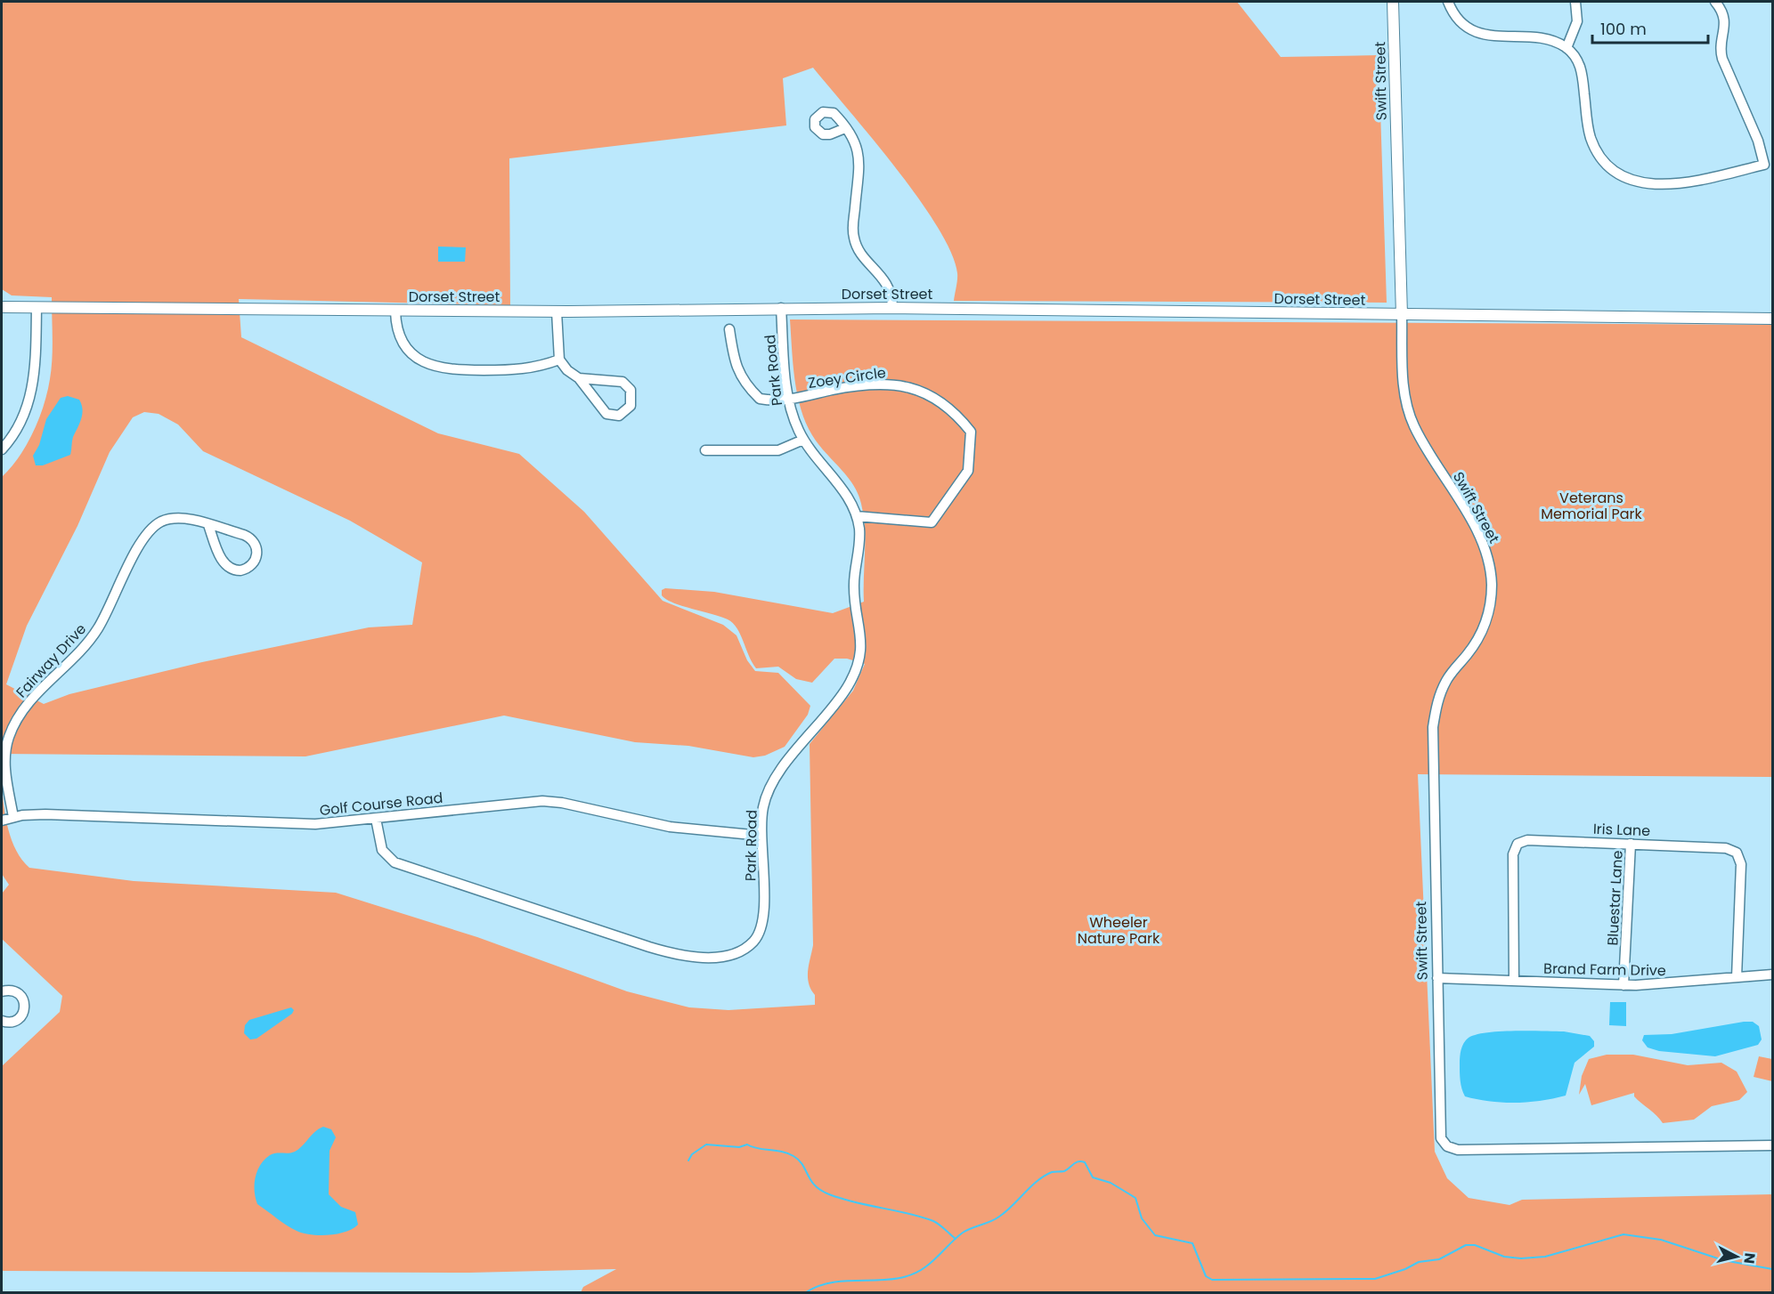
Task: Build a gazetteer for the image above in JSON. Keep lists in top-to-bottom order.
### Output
{
  "streets": {
    "street": [
      "Swift Street",
      "Dorset Street",
      "Park Road",
      "Zoey Circle",
      "Fairway Drive",
      "Golf Course Road",
      "Iris Lane",
      "Bluestar Lane",
      "Brand Farm Drive"
    ]
  },
  "crossings": [
    ["Swift Street", "Dorset Street"],
    ["Swift Street", "Brand Farm Drive"],
    ["Dorset Street", "Park Road"],
    ["Park Road", "Zoey Circle"],
    ["Park Road", "Golf Course Road"],
    ["Fairway Drive", "Golf Course Road"],
    ["Iris Lane", "Bluestar Lane"],
    ["Iris Lane", "Brand Farm Drive"],
    ["Bluestar Lane", "Brand Farm Drive"]
  ],
  "parks": ["Veterans Memorial Park", "Wheeler Nature Park"],
  "scale_bar": "100 m",
  "north": "right"
}
